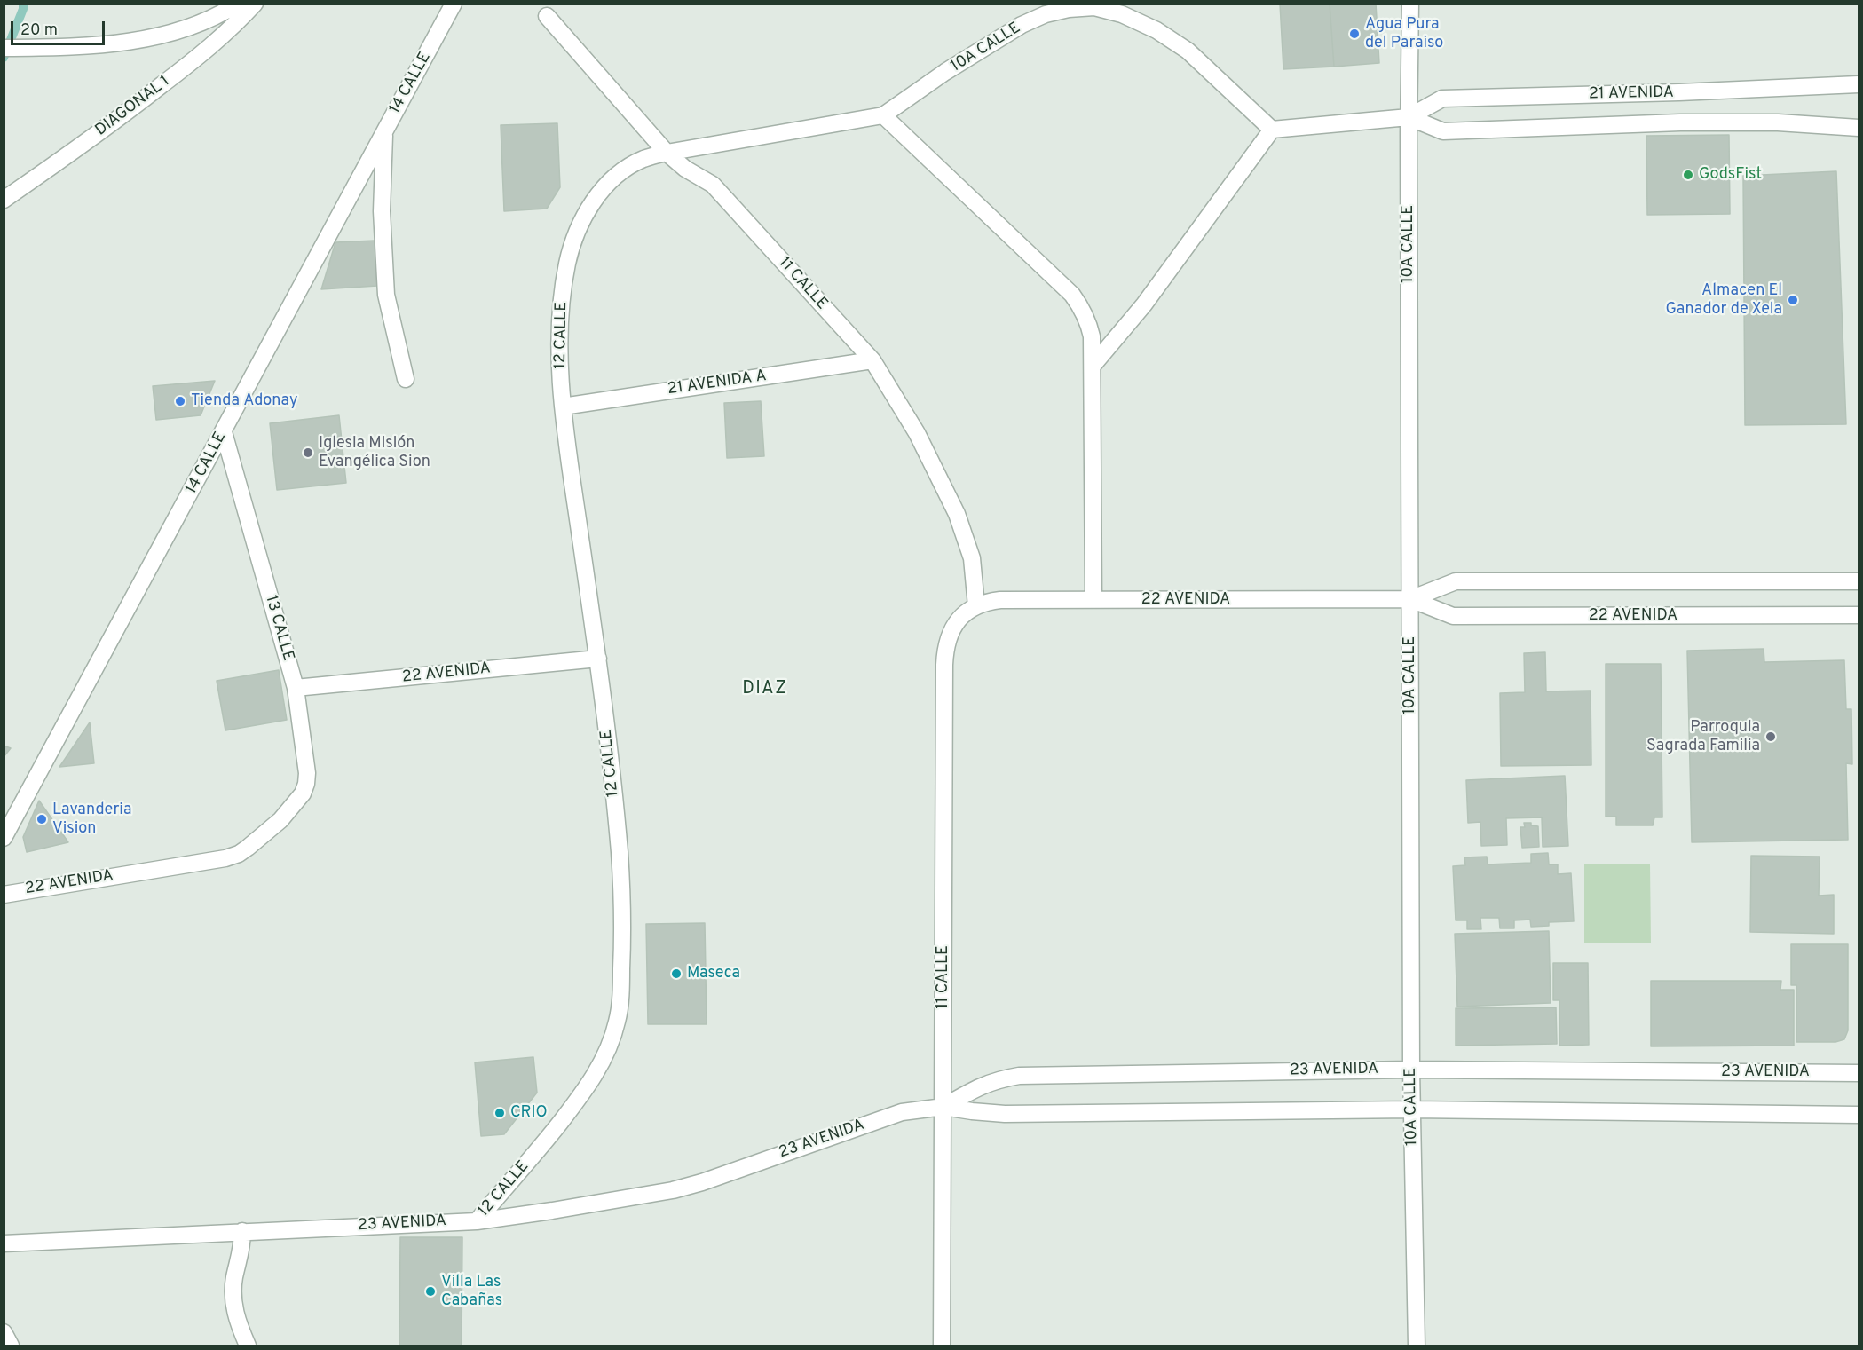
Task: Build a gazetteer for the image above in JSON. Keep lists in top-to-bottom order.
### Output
{
  "streets": {
    "street": [
      "10A CALLE",
      "14 CALLE",
      "21 AVENIDA",
      "DIAGONAL 1",
      "11 CALLE",
      "12 CALLE",
      "21 AVENIDA A",
      "22 AVENIDA",
      "13 CALLE",
      "23 AVENIDA"
    ]
  },
  "crossings": [
    ["10A CALLE", "21 AVENIDA"],
    ["10A CALLE", "11 CALLE"],
    ["10A CALLE", "12 CALLE"],
    ["10A CALLE", "22 AVENIDA"],
    ["10A CALLE", "23 AVENIDA"],
    ["14 CALLE", "13 CALLE"],
    ["11 CALLE", "21 AVENIDA A"],
    ["11 CALLE", "22 AVENIDA"],
    ["11 CALLE", "23 AVENIDA"],
    ["12 CALLE", "21 AVENIDA A"],
    ["12 CALLE", "22 AVENIDA"],
    ["12 CALLE", "23 AVENIDA"],
    ["22 AVENIDA", "13 CALLE"]
  ],
  "districts": ["DIAZ"],
  "places": [
    "Agua Pura del Paraiso",
    "GodsFist",
    "Almacen El Ganador de Xela",
    "Tienda Adonay",
    "Iglesia Misión Evangélica Sion",
    "Parroquia Sagrada Familia",
    "Lavanderia Vision",
    "Maseca",
    "CRIO",
    "Villa Las Cabañas"
  ],
  "scale_bar": "20 m"
}
